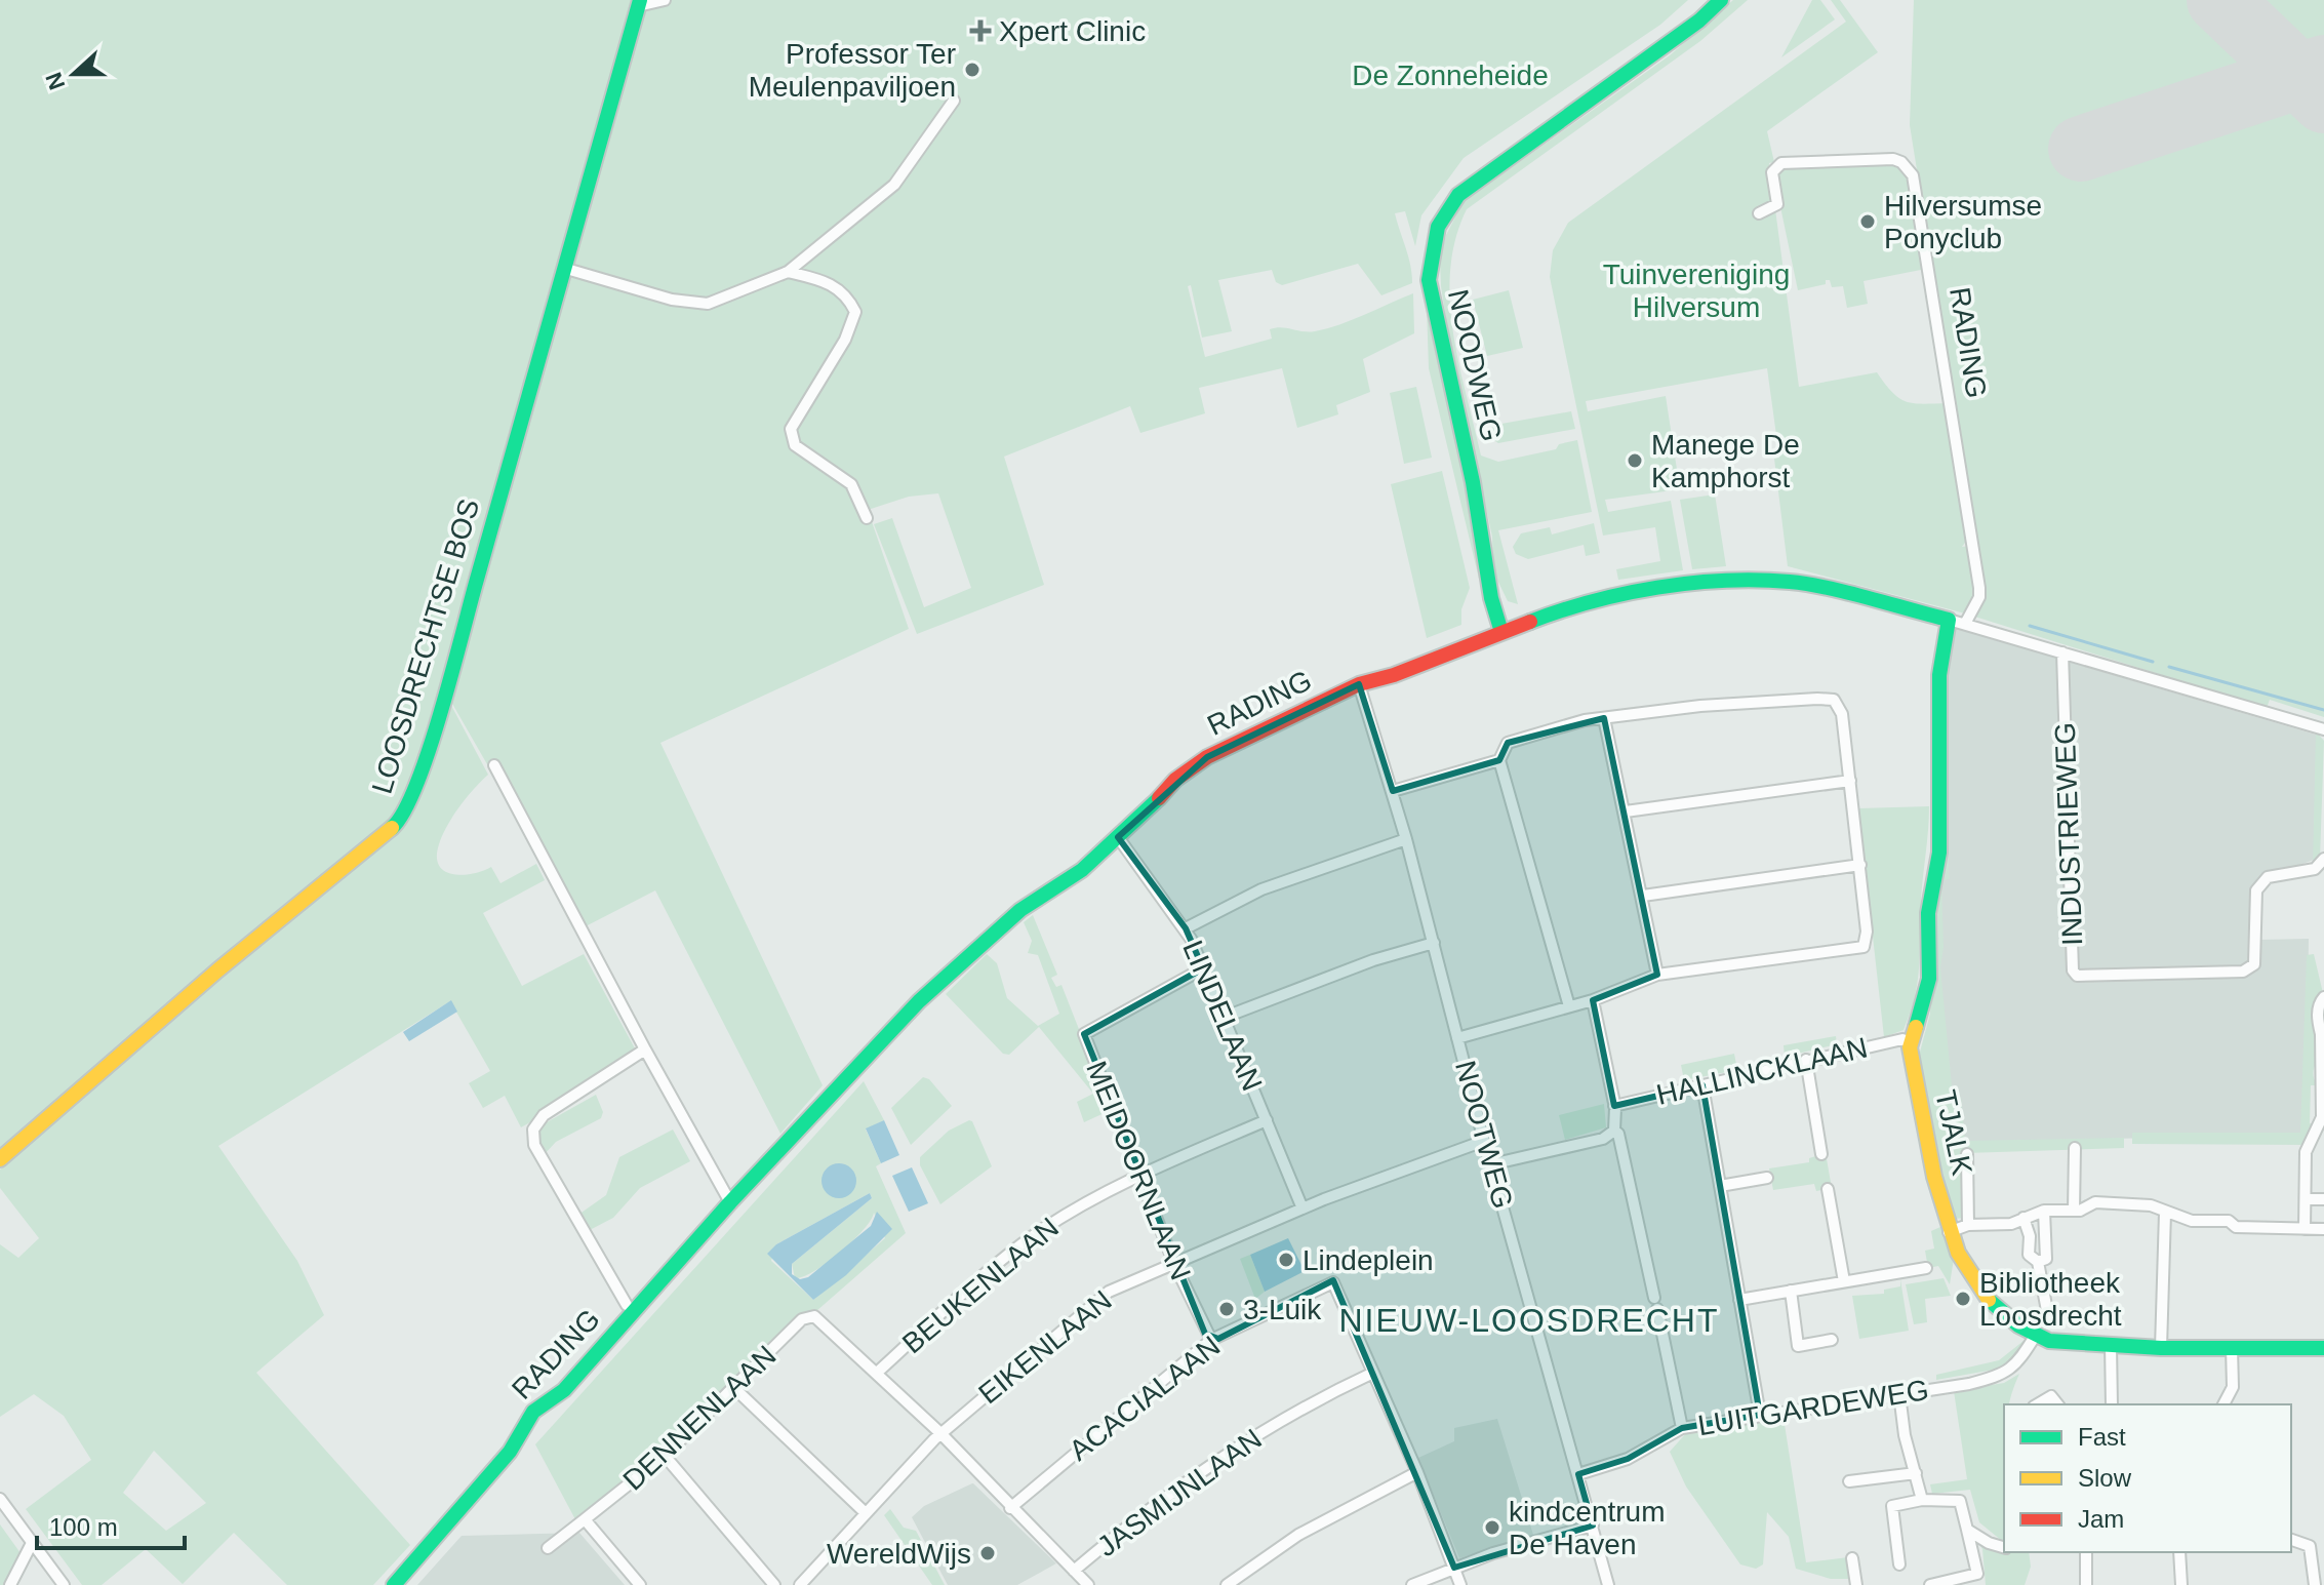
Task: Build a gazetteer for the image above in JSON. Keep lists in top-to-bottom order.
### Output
{
  "streets": {
    "street": [
      "RADING",
      "NOODWEG",
      "LOOSDRECHTSE BOS",
      "INDUSTRIEWEG",
      "LINDELAAN",
      "HALLINCKLAAN",
      "TJALK",
      "NOOTWEG",
      "MEIDOORNLAAN",
      "BEUKENLAAN",
      "EIKENLAAN",
      "ACACIALAAN",
      "LUITGARDEWEG",
      "DENNENLAAN",
      "JASMIJNLAAN"
    ]
  },
  "crossings": [
    ["RADING", "NOODWEG"],
    ["RADING", "INDUSTRIEWEG"],
    ["RADING", "LINDELAAN"],
    ["RADING", "NOOTWEG"],
    ["LINDELAAN", "MEIDOORNLAAN"],
    ["LINDELAAN", "BEUKENLAAN"],
    ["LINDELAAN", "EIKENLAAN"],
    ["HALLINCKLAAN", "TJALK"],
    ["TJALK", "LUITGARDEWEG"],
    ["NOOTWEG", "EIKENLAAN"],
    ["NOOTWEG", "LUITGARDEWEG"],
    ["MEIDOORNLAAN", "BEUKENLAAN"],
    ["MEIDOORNLAAN", "EIKENLAAN"],
    ["MEIDOORNLAAN", "ACACIALAAN"],
    ["BEUKENLAAN", "DENNENLAAN"],
    ["ACACIALAAN", "JASMIJNLAAN"]
  ],
  "districts": ["NIEUW-LOOSDRECHT"],
  "parks": ["De Zonneheide", "Tuinvereniging Hilversum"],
  "places": {
    "health": ["Xpert Clinic"],
    "other": [
      "Professor Ter Meulenpaviljoen",
      "Hilversumse Ponyclub",
      "Manege De Kamphorst",
      "Lindeplein",
      "Bibliotheek Loosdrecht",
      "3-Luik",
      "kindcentrum De Haven",
      "WereldWijs"
    ]
  },
  "legend": ["Fast", "Slow", "Jam"],
  "scale_bar": "100 m",
  "north": "left"
}
